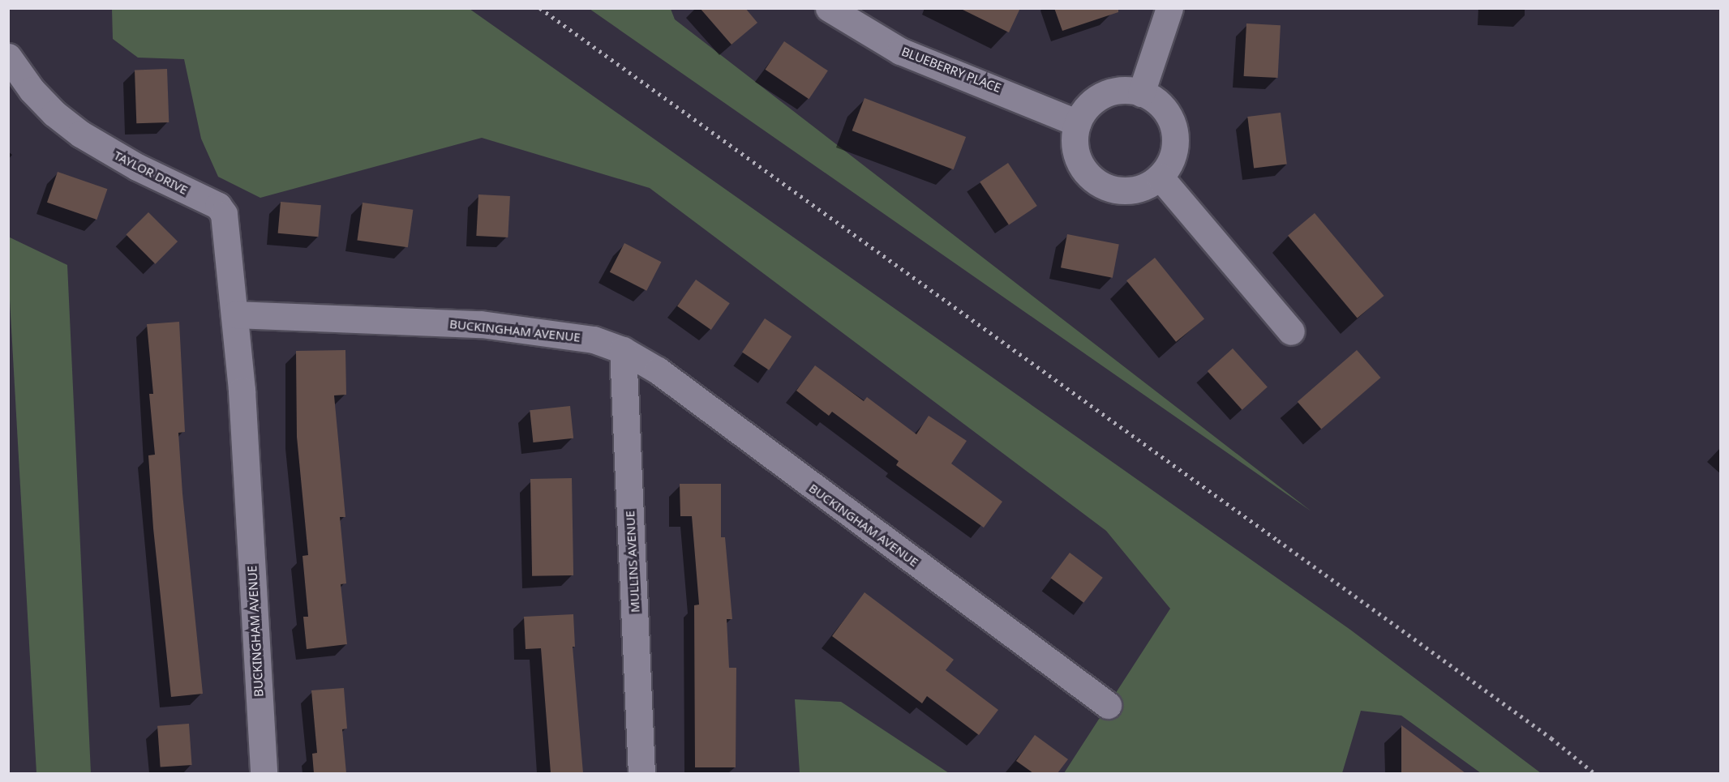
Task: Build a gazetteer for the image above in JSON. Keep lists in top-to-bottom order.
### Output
{
  "streets": {
    "street": [
      "BLUEBERRY PLACE",
      "TAYLOR DRIVE",
      "BUCKINGHAM AVENUE",
      "MULLINS AVENUE"
    ]
  },
  "crossings": [
    ["TAYLOR DRIVE", "BUCKINGHAM AVENUE"],
    ["BUCKINGHAM AVENUE", "MULLINS AVENUE"]
  ]
}
